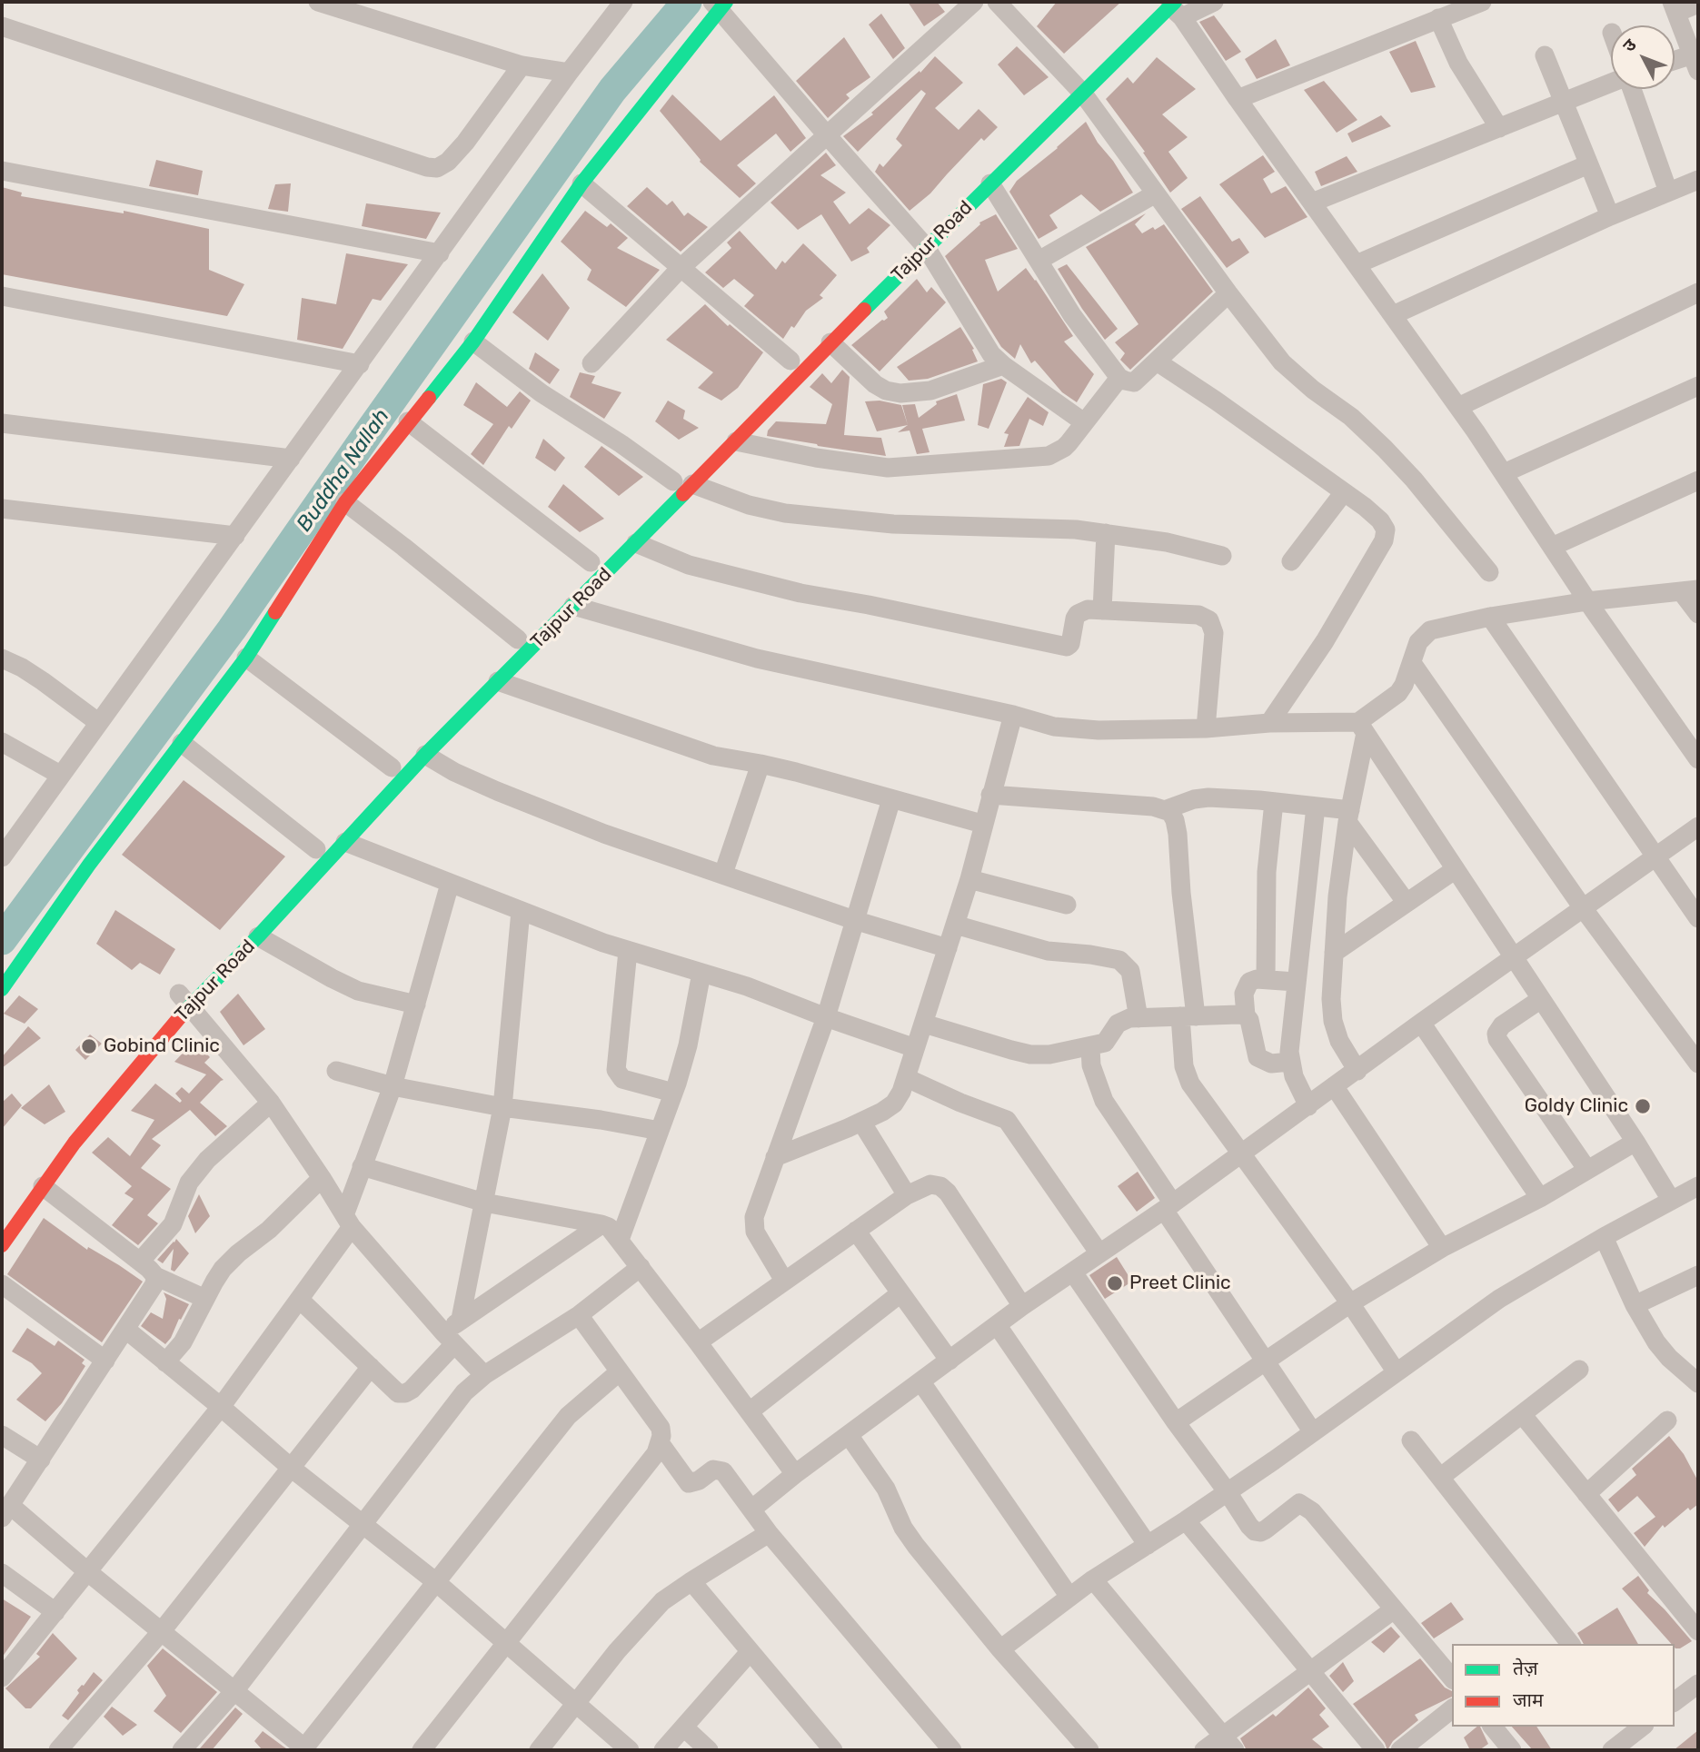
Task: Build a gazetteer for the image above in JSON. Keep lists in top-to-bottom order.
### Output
{
  "streets": {
    "main road": ["Tajpur Road"]
  },
  "water": ["Buddha Nallah"],
  "places": ["Gobind Clinic", "Goldy Clinic", "Preet Clinic"],
  "legend": ["तेज़", "जाम"],
  "north": "top left"
}
